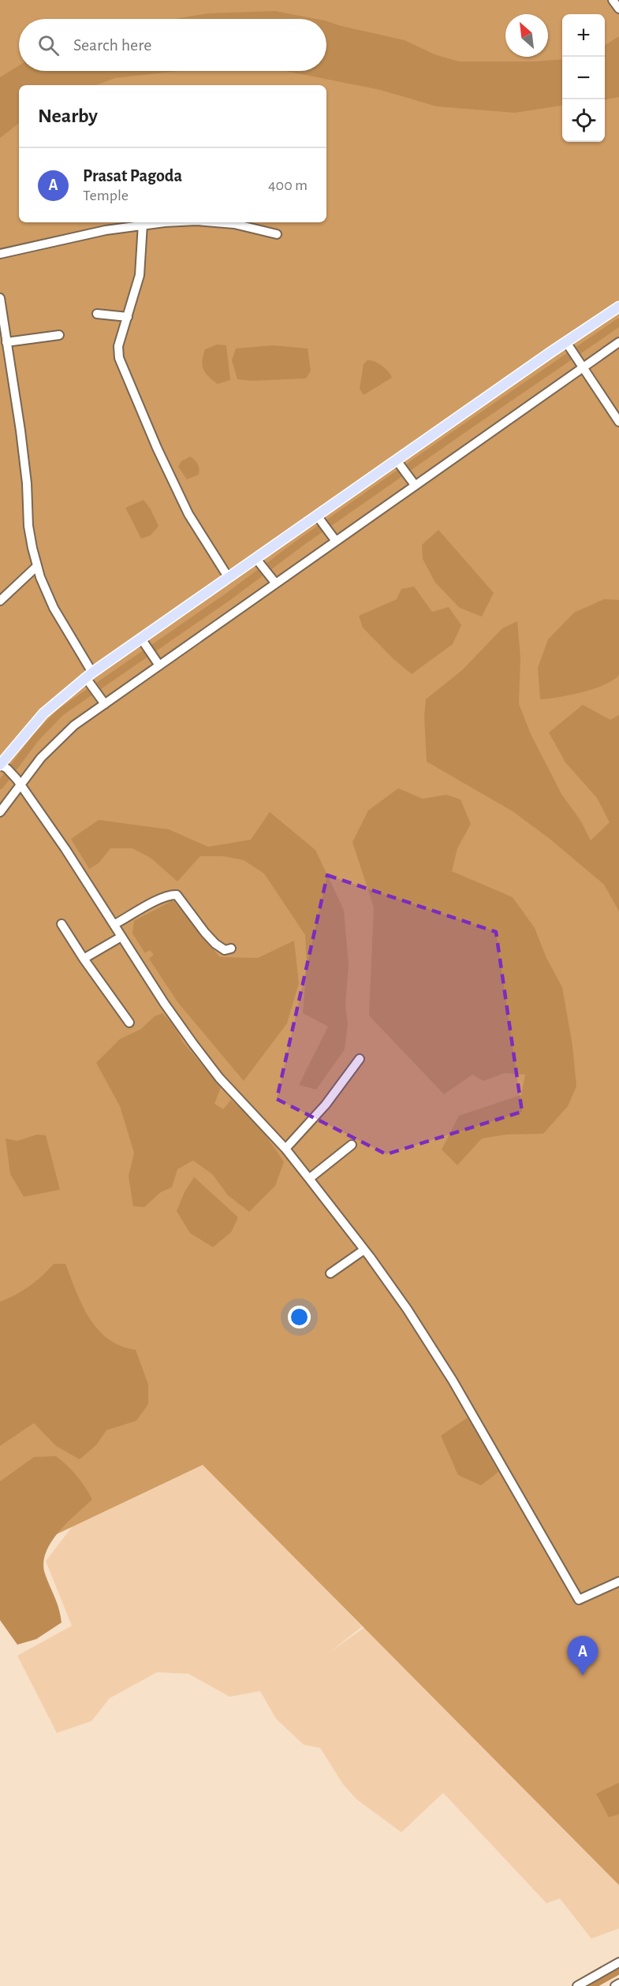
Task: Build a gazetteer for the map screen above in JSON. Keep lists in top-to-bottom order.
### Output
{
  "north": "top left",
  "page": {
    "map_buttons": ["+", "−"],
    "search": "Search here",
    "heading": "Nearby",
    "list": [
      {
        "mark": "A",
        "name": "Prasat Pagoda",
        "note": "Temple",
        "value": "400 m"
      }
    ],
    "pins": "A"
  }
}
